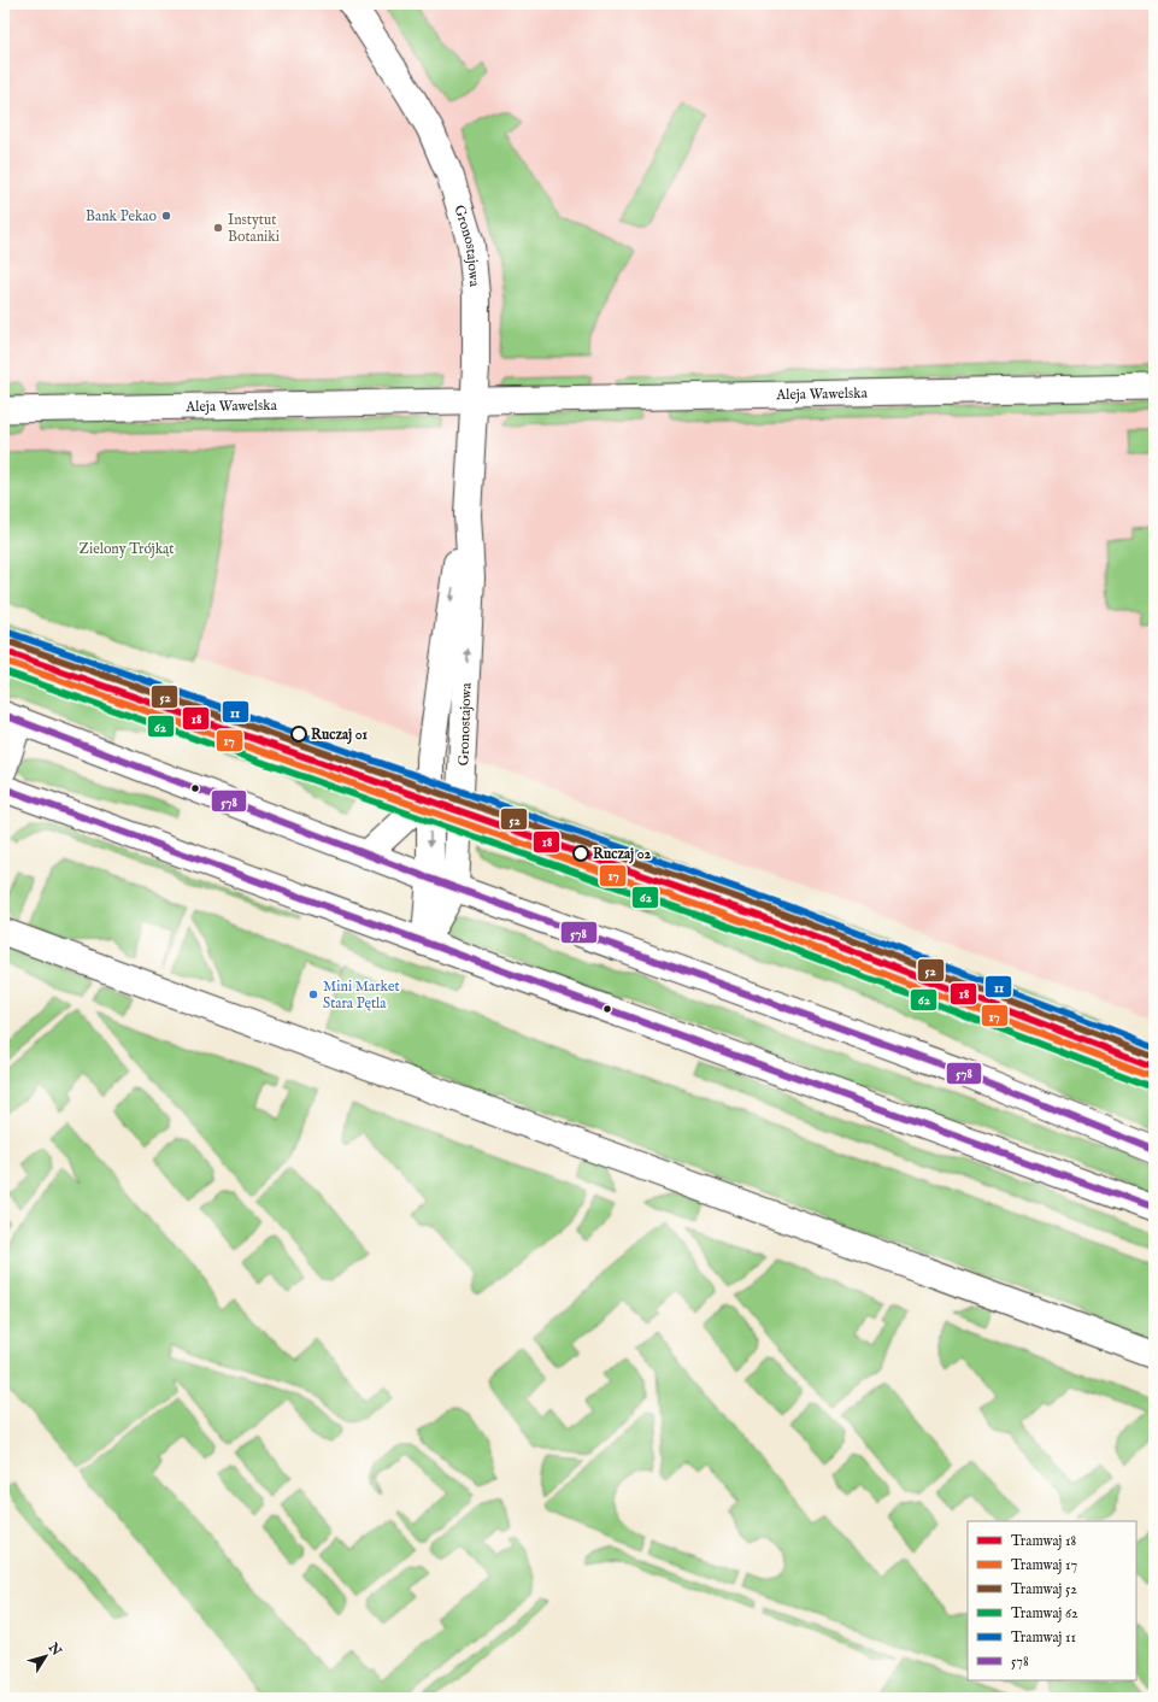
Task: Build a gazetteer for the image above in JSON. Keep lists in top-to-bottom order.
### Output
{
  "streets": {
    "street": ["Gronostajowa", "Aleja Wawelska"]
  },
  "parks": ["Zielony Trójkąt"],
  "places": [
    "Bank Pekao",
    "Instytut Botaniki",
    "Ruczaj 01",
    "Ruczaj 02",
    "Mini Market Stara Pętla"
  ],
  "lines": [
    "tram line 11",
    "tram line 52",
    "tram line 18",
    "tram line 17",
    "tram line 62",
    "transit line 578"
  ],
  "legend": [
    "Tramwaj 18",
    "Tramwaj 17",
    "Tramwaj 52",
    "Tramwaj 62",
    "Tramwaj 11",
    "578"
  ],
  "north": "top right"
}
